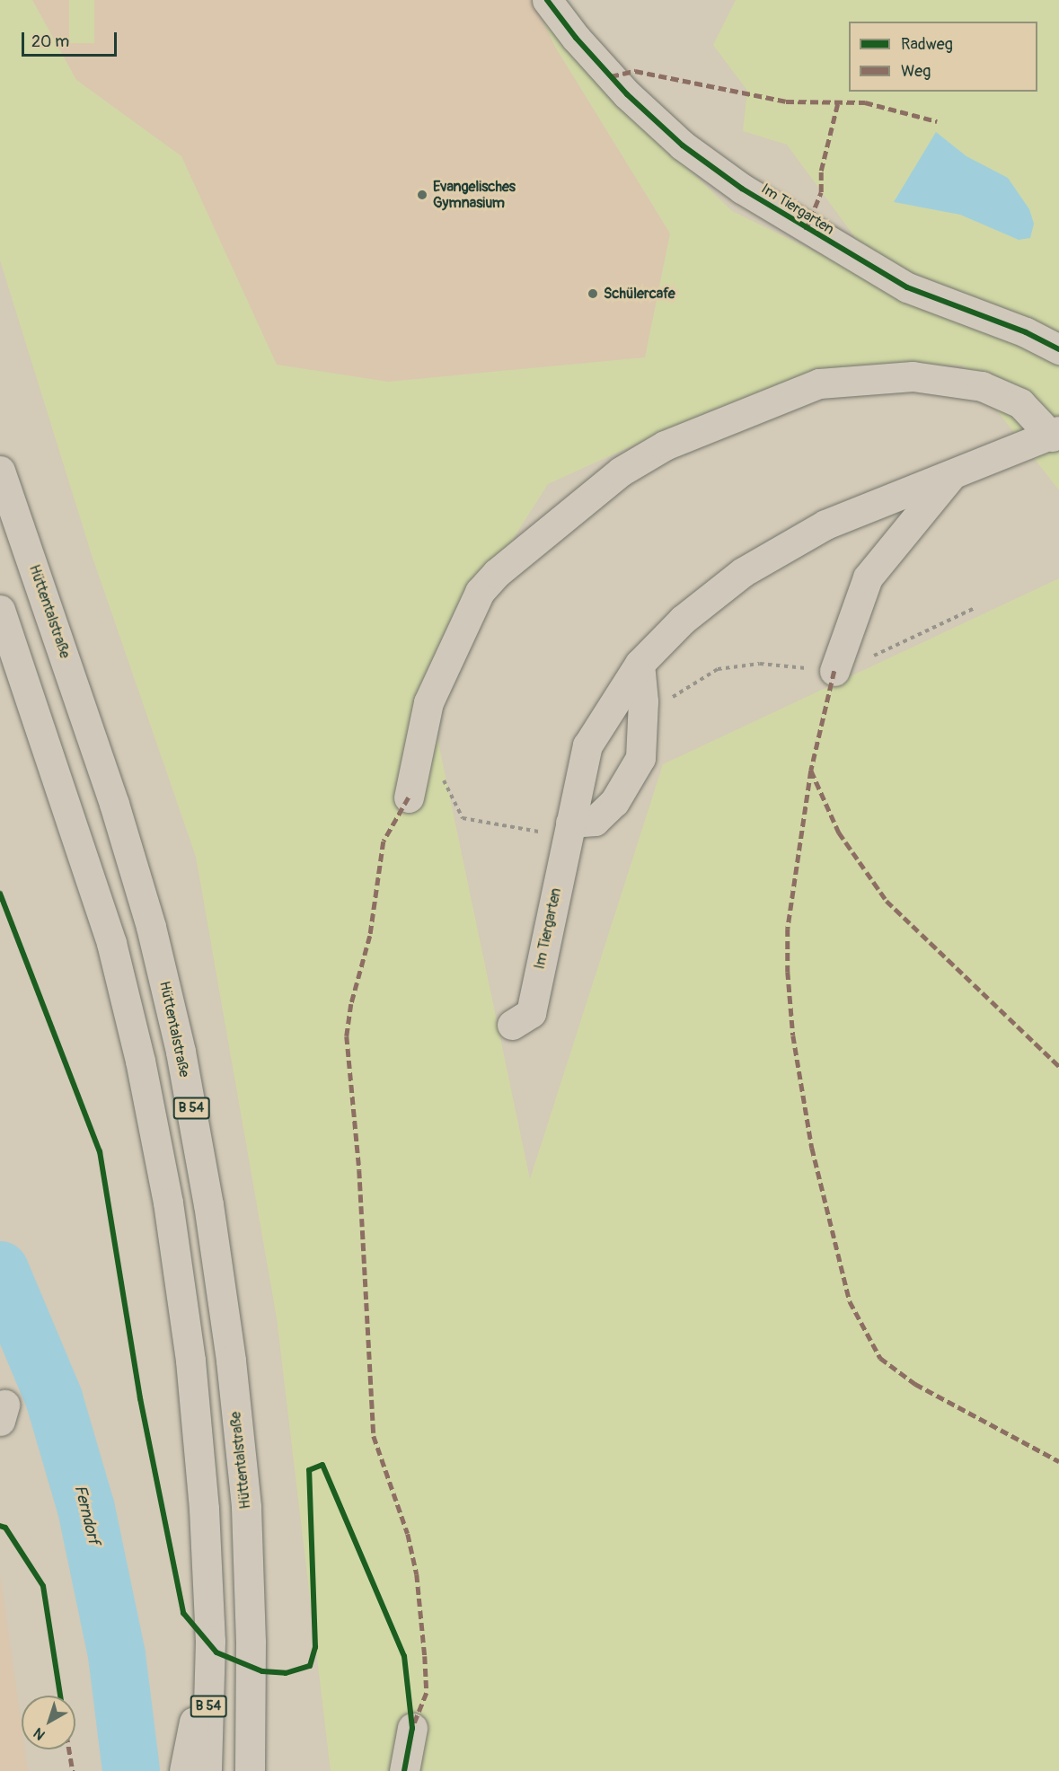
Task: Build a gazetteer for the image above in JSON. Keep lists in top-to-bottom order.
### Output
{
  "streets": {
    "main road": ["Im Tiergarten", "Hüttentalstraße", "B 54"]
  },
  "water": ["Ferndorf"],
  "places": ["Evangelisches Gymnasium", "Schülercafe"],
  "legend": ["Radweg", "Weg"],
  "scale_bar": "20 m",
  "north": "bottom left"
}
